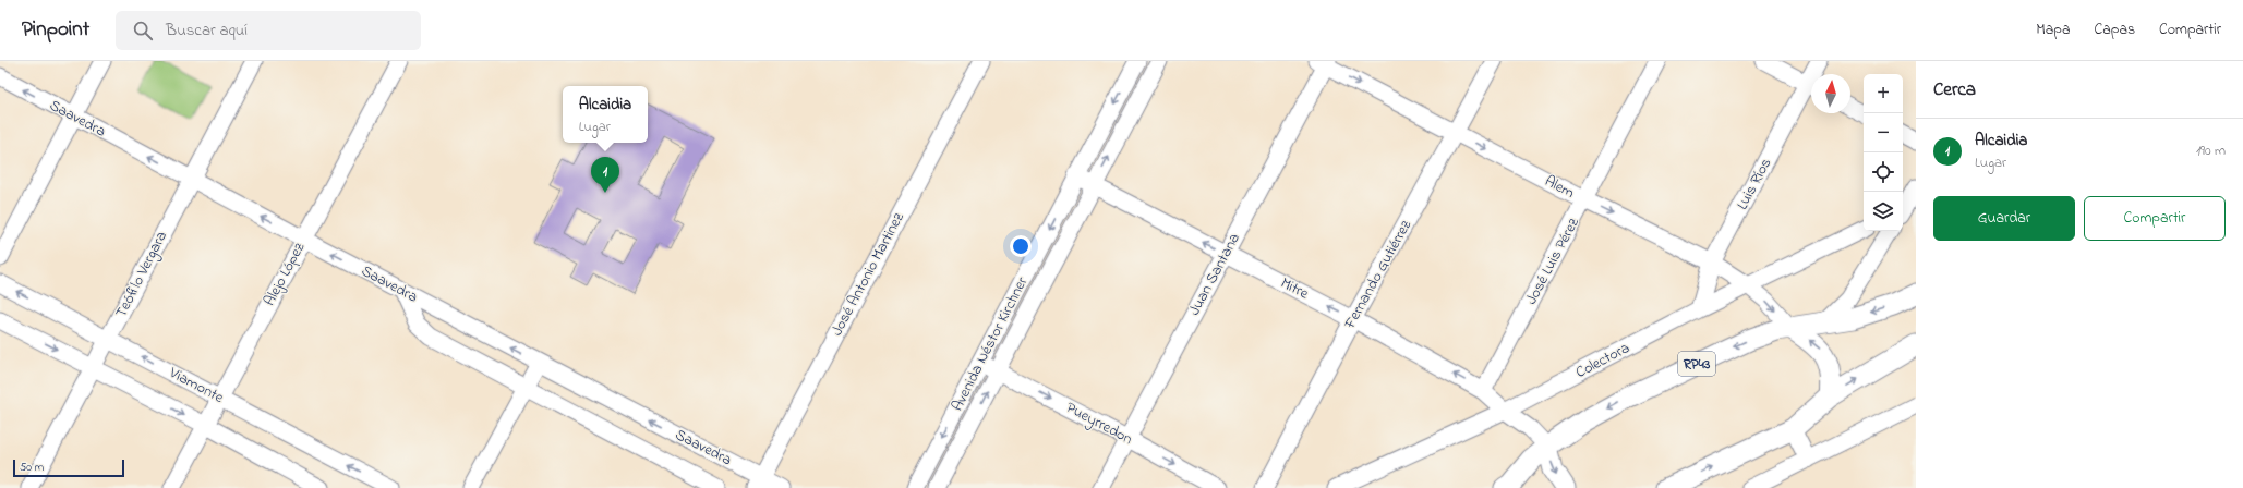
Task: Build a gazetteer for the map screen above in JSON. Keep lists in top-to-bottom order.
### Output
{
  "streets": {
    "main road": ["RP43"],
    "street": [
      "Saavedra",
      "Luis Ríos",
      "Alem",
      "José Luis Pérez",
      "Teófilo Vergara",
      "Alejo López",
      "José Antonio Martinez",
      "Juan Santana",
      "Fernando Gutiérrez",
      "Mitre",
      "Avenida Néstor Kirchner",
      "Colectora",
      "Viamonte",
      "Pueyrredon"
    ]
  },
  "crossings": [
    ["Saavedra", "Teófilo Vergara"],
    ["Saavedra", "Alejo López"],
    ["Saavedra", "José Antonio Martinez"],
    ["Luis Ríos", "Alem"],
    ["Luis Ríos", "Colectora"],
    ["Alem", "José Luis Pérez"],
    ["Alem", "Juan Santana"],
    ["Alem", "Fernando Gutiérrez"],
    ["Alem", "Colectora"],
    ["Alem", "RP43"],
    ["José Luis Pérez", "Mitre"],
    ["Teófilo Vergara", "Viamonte"],
    ["Alejo López", "Viamonte"],
    ["Juan Santana", "Mitre"],
    ["Juan Santana", "Pueyrredon"],
    ["Fernando Gutiérrez", "Mitre"],
    ["Mitre", "Avenida Néstor Kirchner"],
    ["Mitre", "Colectora"],
    ["Mitre", "RP43"],
    ["Avenida Néstor Kirchner", "Pueyrredon"]
  ],
  "one_way": ["Alem", "Mitre", "Pueyrredon"],
  "scale_bar": "50 m",
  "north": "top",
  "page": {
    "header": "Pinpoint",
    "search": "Buscar aquí",
    "nav": ["Mapa", "Capas", "Compartir"],
    "heading": "Cerca",
    "map_buttons": ["+", "−"],
    "popup": ["Alcaidia", "Lugar"],
    "list": [
      {
        "mark": "1",
        "name": "Alcaidia",
        "note": "Lugar",
        "value": "190 m"
      }
    ],
    "pins": "1",
    "buttons": ["Guardar", "Compartir"],
    "scale": "50 m"
  }
}
